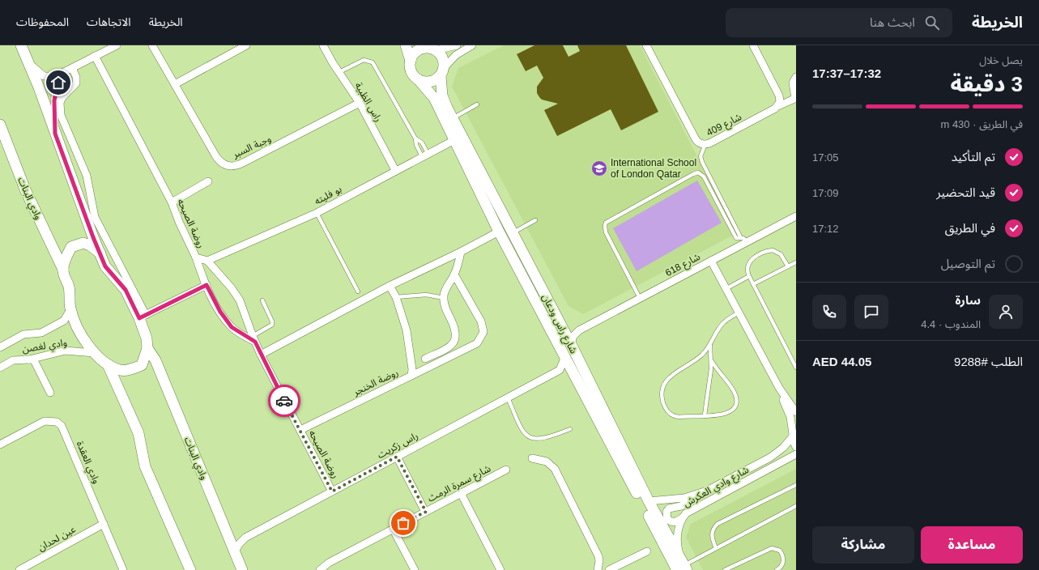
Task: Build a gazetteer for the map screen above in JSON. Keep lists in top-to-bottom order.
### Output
{
  "streets": {
    "street": [
      "راس الظبية",
      "شارع 409",
      "وجبة السبر",
      "بو فليته",
      "وادي البنات",
      "روضة الصيحه",
      "شارع 618",
      "شارع راس ودعان",
      "وادي لغصن",
      "روضة الخنجر",
      "راس زكريت",
      "وادي العقدة",
      "شارع سمرة الرمث",
      "شارع وادي العكرش",
      "عين لحدان"
    ]
  },
  "crossings": [
    ["راس الظبية", "وجبة السبر"],
    ["راس الظبية", "بو فليته"],
    ["بو فليته", "روضة الصيحه"],
    ["بو فليته", "شارع راس ودعان"],
    ["وادي البنات", "وادي لغصن"],
    ["وادي البنات", "راس زكريت"],
    ["روضة الصيحه", "روضة الخنجر"],
    ["روضة الصيحه", "راس زكريت"],
    ["شارع 618", "شارع راس ودعان"],
    ["شارع راس ودعان", "شارع وادي العكرش"],
    ["وادي العقدة", "عين لحدان"]
  ],
  "places": {
    "school or university": ["International School of London Qatar"]
  },
  "page": {
    "header": "الخريطة",
    "search": "ابحث هنا",
    "nav": ["الخريطة", "الاتجاهات", "المحفوظات"],
    "heading": ["3 دقيقة", "يصل خلال", "17:32–17:37"],
    "panel": [
      "سارة",
      "المندوب · 4.4",
      "الطلب #9288",
      "AED 44.05"
    ],
    "bar": "في الطريق · 430 m",
    "list": [
      ["تم التأكيد", "17:05"],
      ["قيد التحضير", "17:09"],
      ["في الطريق", "17:12"],
      "تم التوصيل"
    ],
    "buttons": ["مساعدة", "مشاركة"]
  }
}
